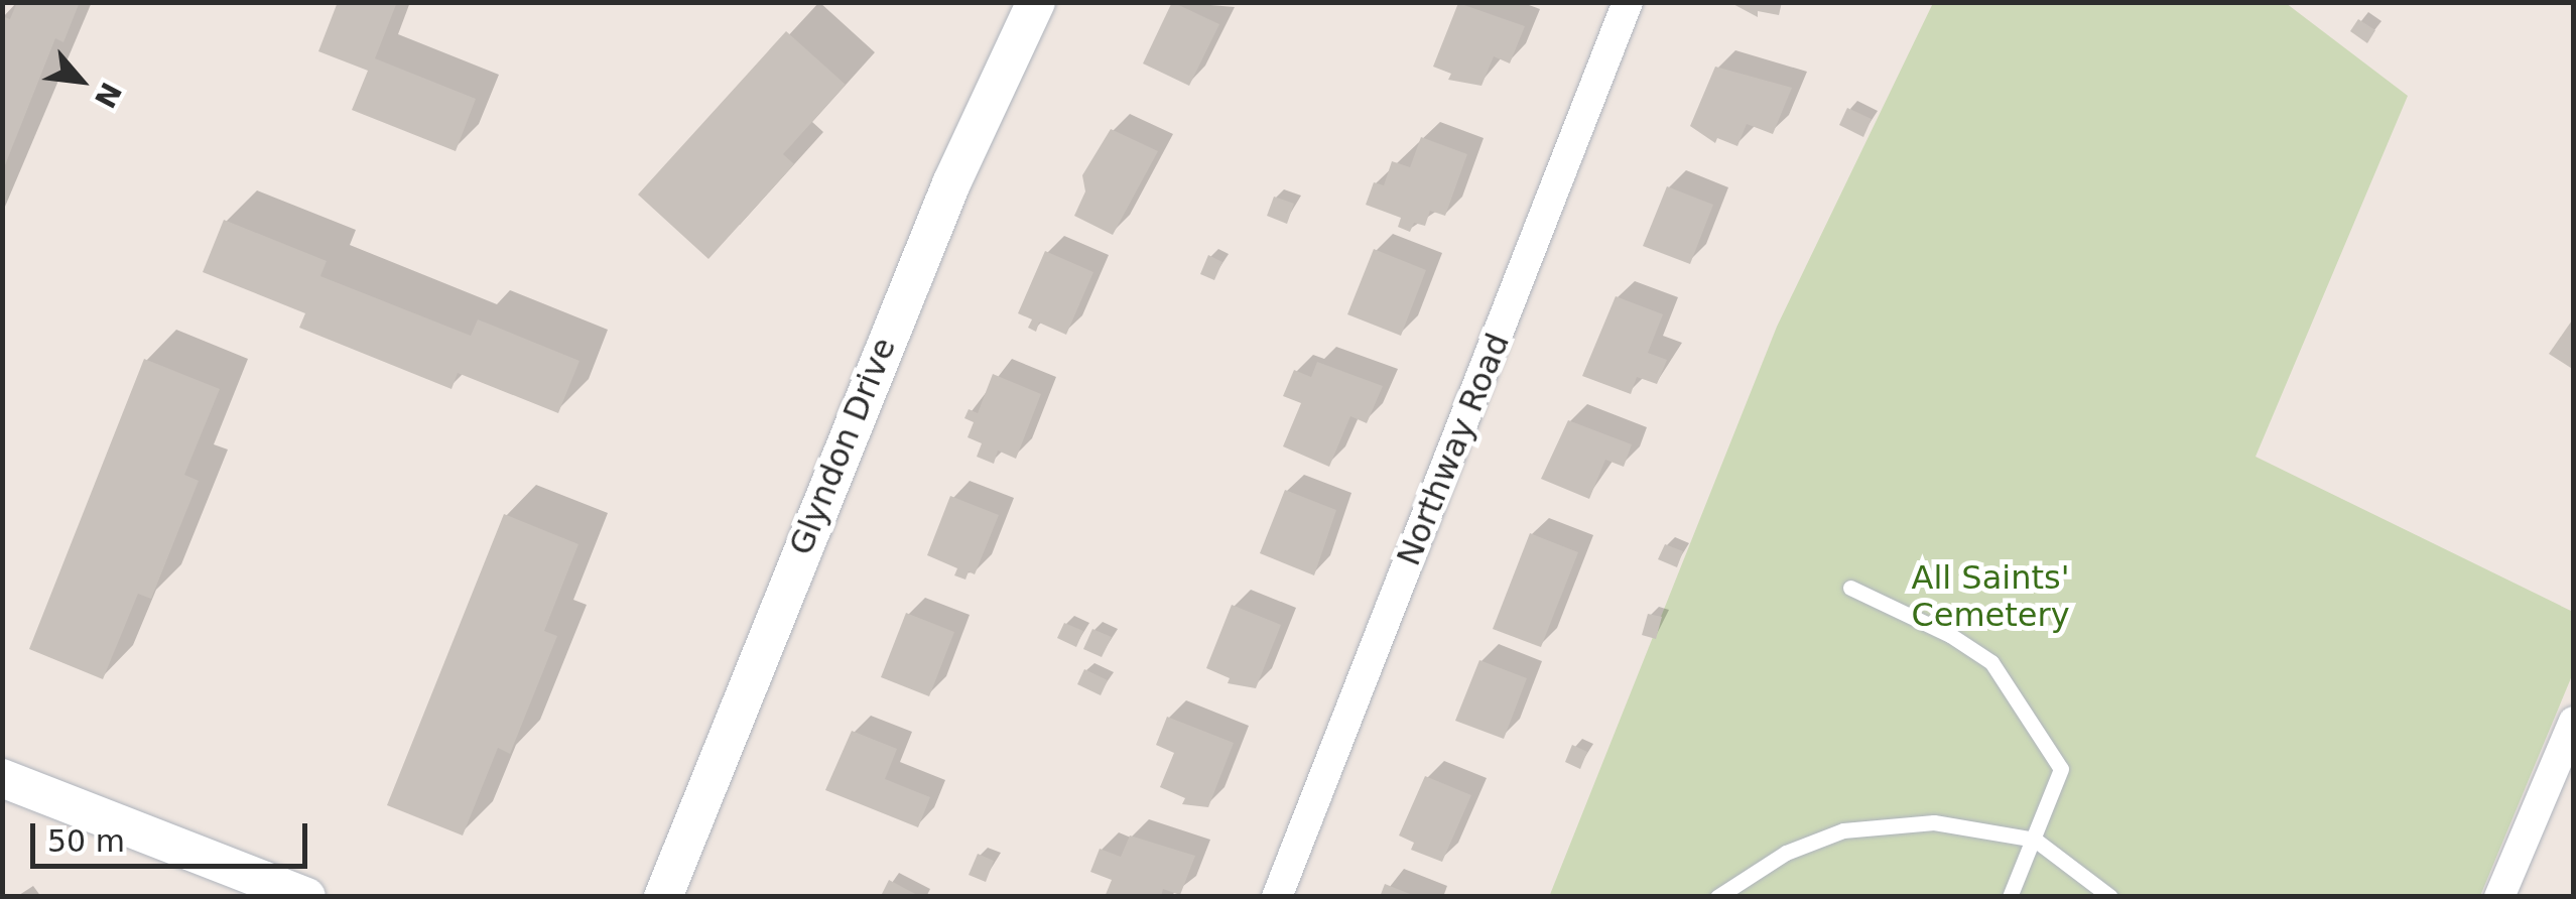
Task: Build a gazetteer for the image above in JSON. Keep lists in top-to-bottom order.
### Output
{
  "streets": {
    "street": ["Glyndon Drive", "Northway Road"]
  },
  "parks": ["All Saints' Cemetery"],
  "scale_bar": "50 m",
  "north": "bottom right"
}
